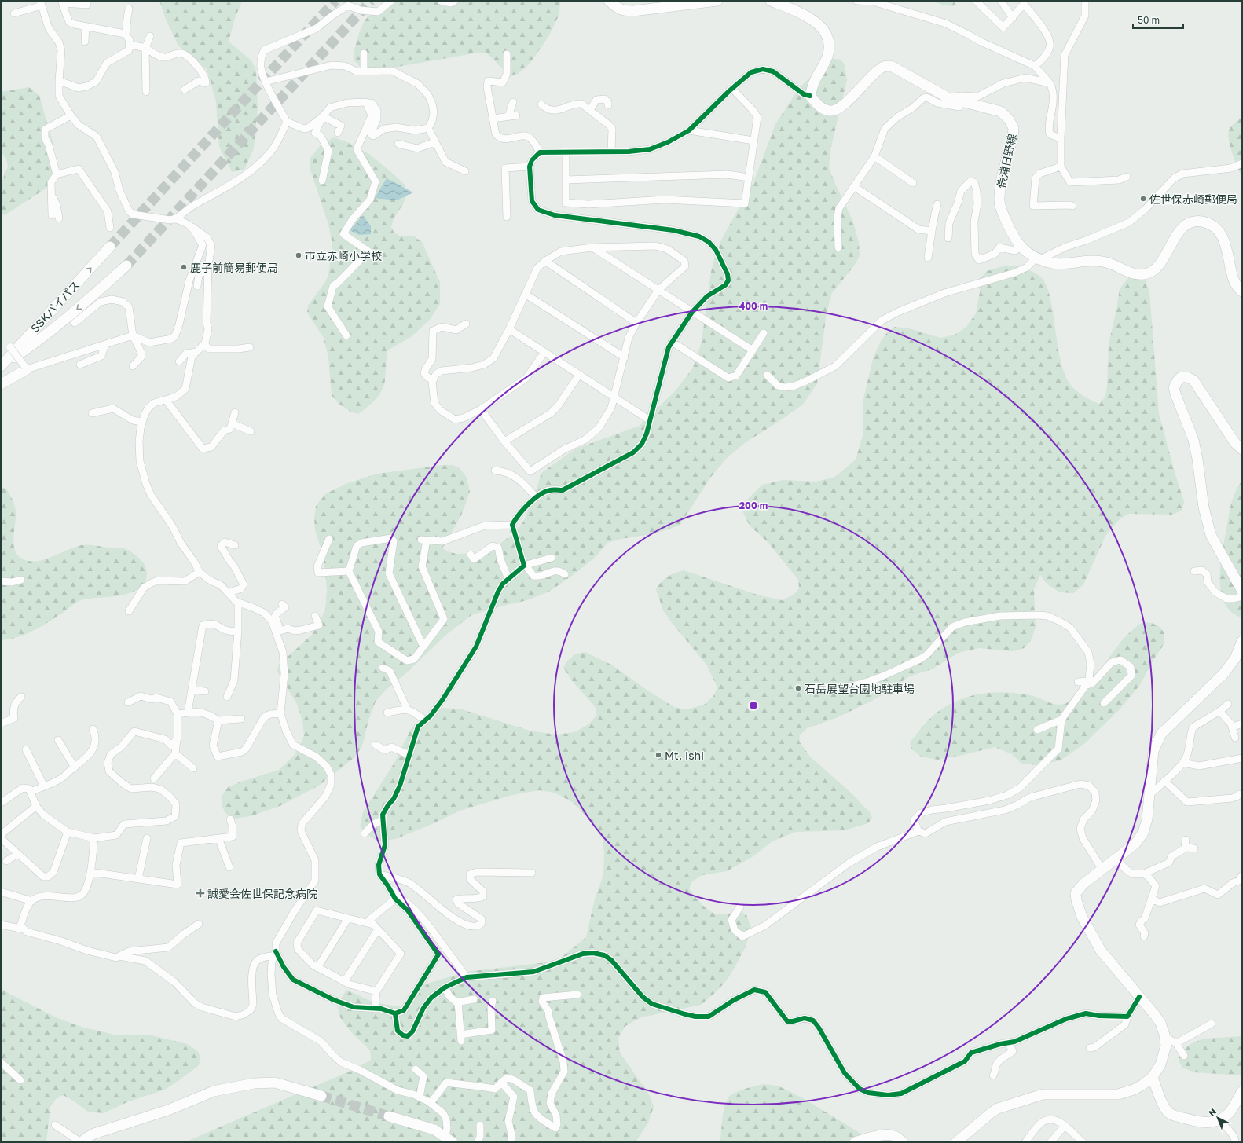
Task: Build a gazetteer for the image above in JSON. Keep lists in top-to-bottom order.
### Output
{
  "streets": {
    "street": ["俵浦日野線", "SSKバイパス"]
  },
  "places": {
    "other": [
      "佐世保赤崎郵便局",
      "市立赤崎小学校",
      "鹿子前簡易郵便局",
      "石岳展望台園地駐車場",
      "Mt. Ishi"
    ],
    "health": ["誠愛会佐世保記念病院"]
  },
  "scale_bar": "50 m",
  "north": "top left",
  "rings": ["400 m", "200 m"]
}
